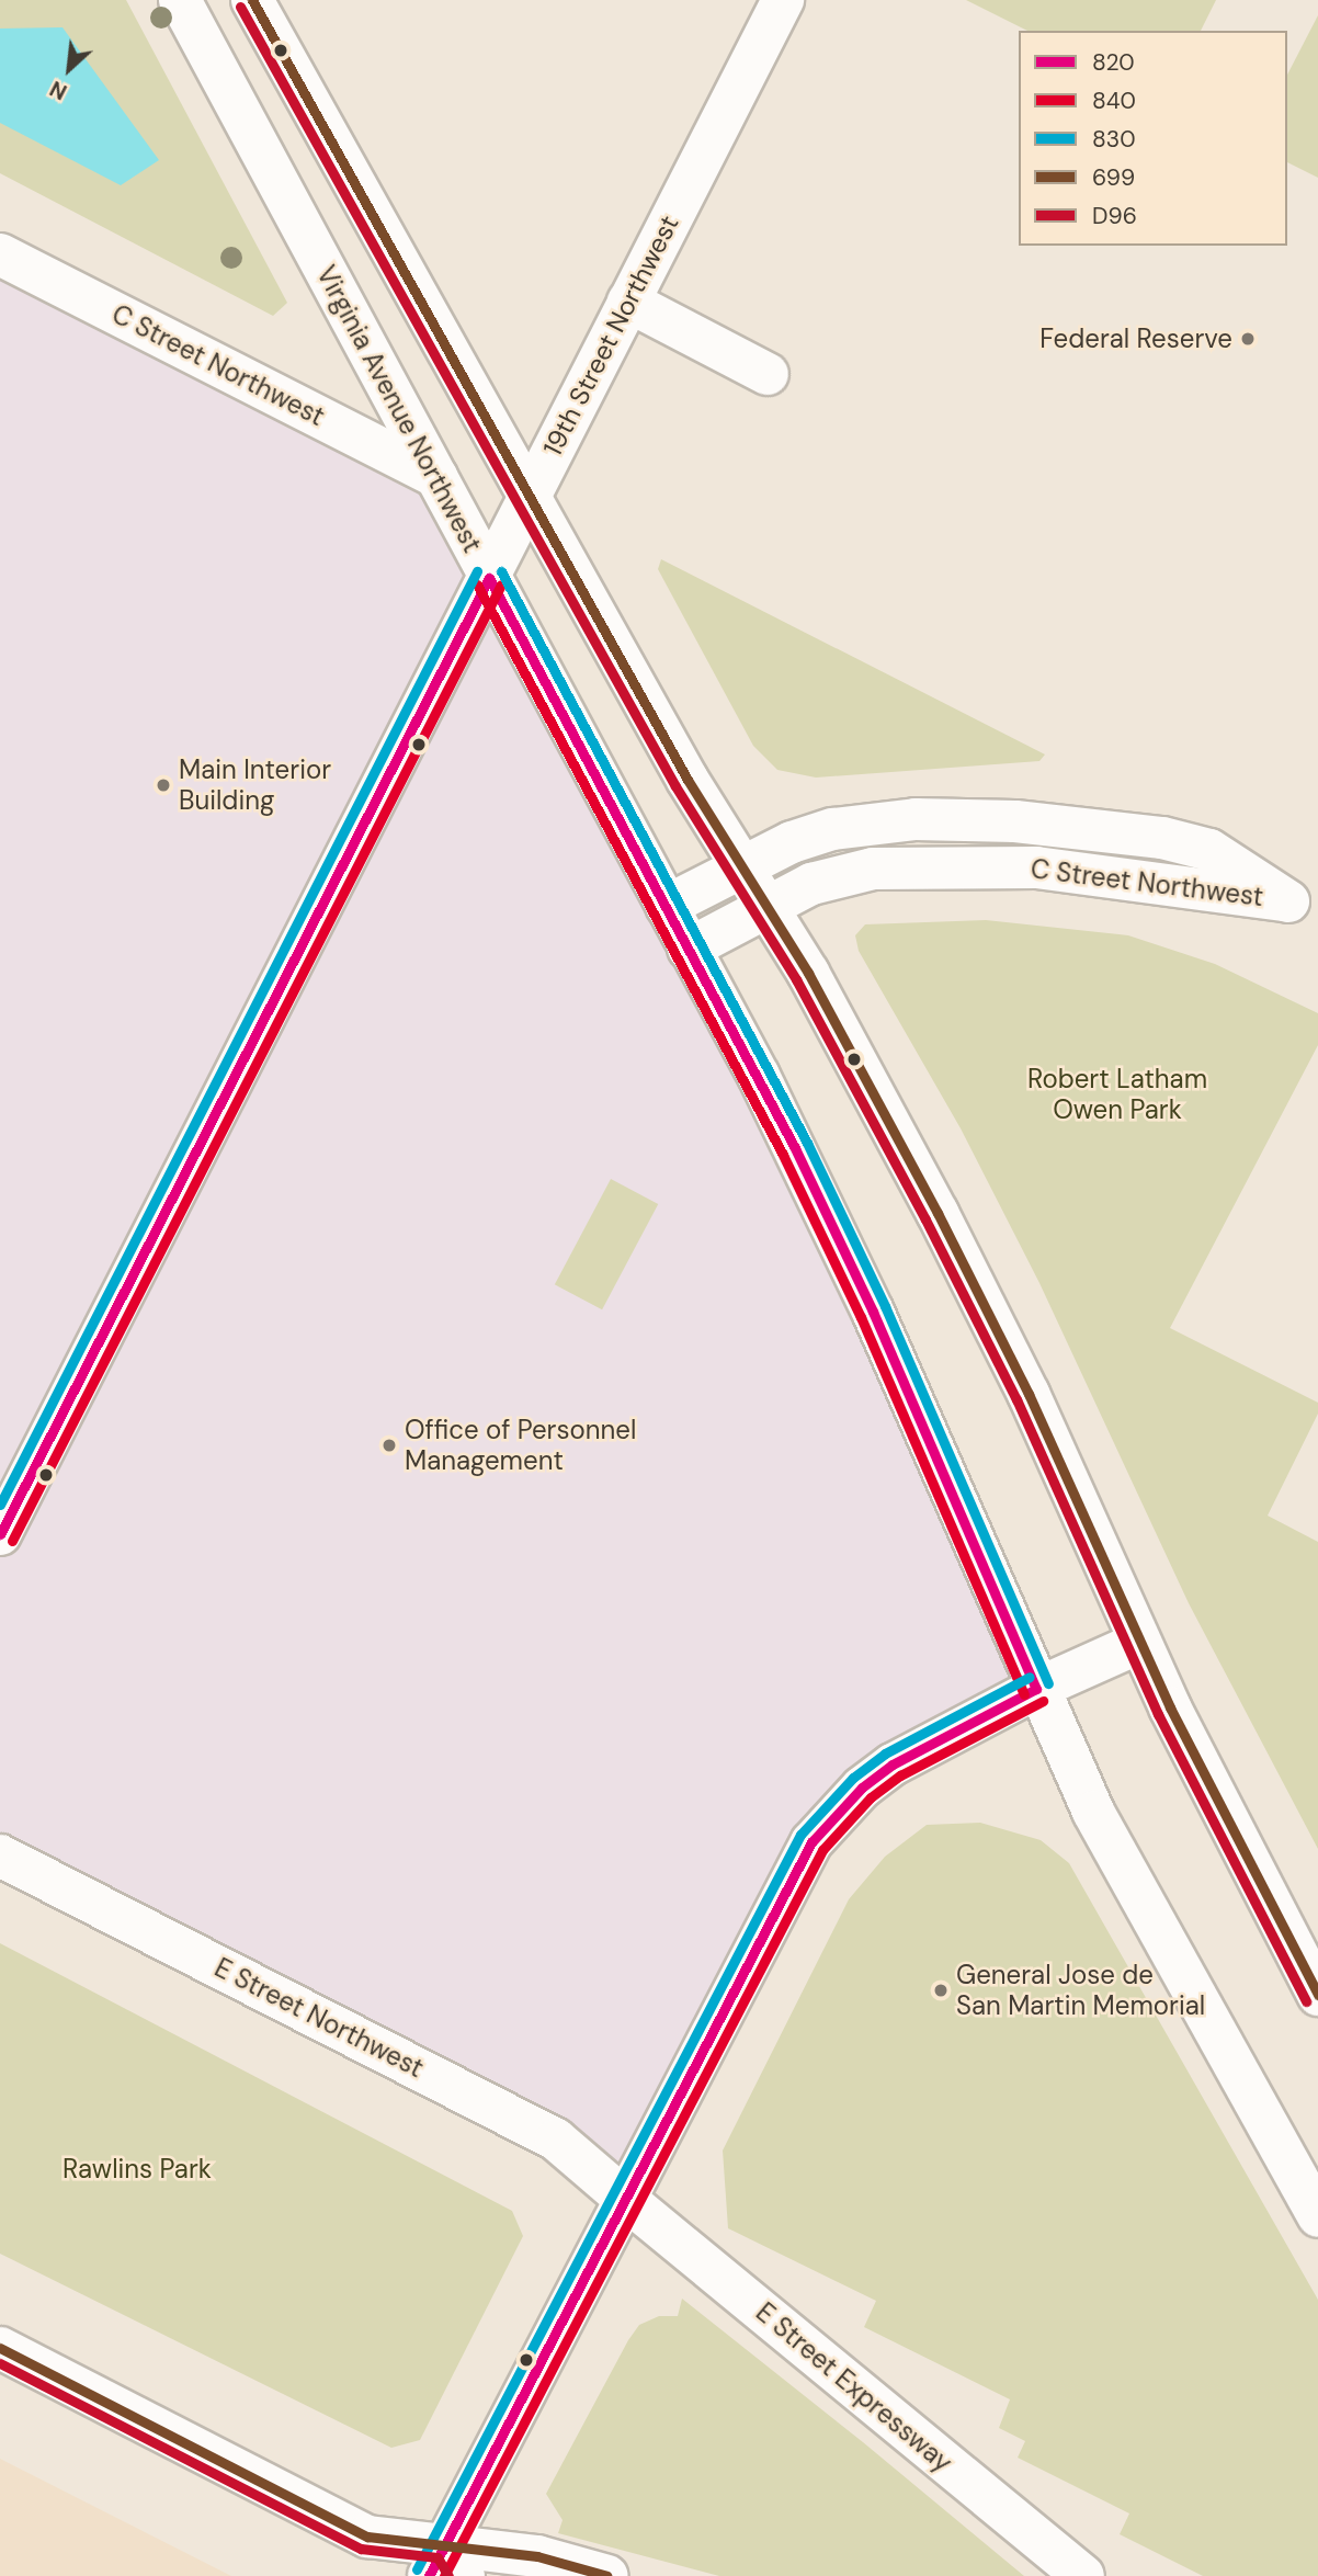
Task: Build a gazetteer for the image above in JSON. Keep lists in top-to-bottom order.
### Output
{
  "streets": {
    "main road": [
      "19th Street Northwest",
      "C Street Northwest",
      "Virginia Avenue Northwest",
      "E Street Northwest",
      "E Street Expressway"
    ]
  },
  "crossings": [
    ["19th Street Northwest", "Virginia Avenue Northwest"],
    ["C Street Northwest", "Virginia Avenue Northwest"],
    ["E Street Northwest", "E Street Expressway"]
  ],
  "parks": ["Robert Latham Owen Park", "Rawlins Park"],
  "places": [
    "Federal Reserve",
    "Main Interior Building",
    "Office of Personnel Management",
    "General Jose de San Martin Memorial"
  ],
  "lines": [
    "transit line 699",
    "transit line D96",
    "transit line 830",
    "transit line 820",
    "transit line 840"
  ],
  "legend": [
    "820",
    "840",
    "830",
    "699",
    "D96"
  ],
  "north": "bottom left"
}
